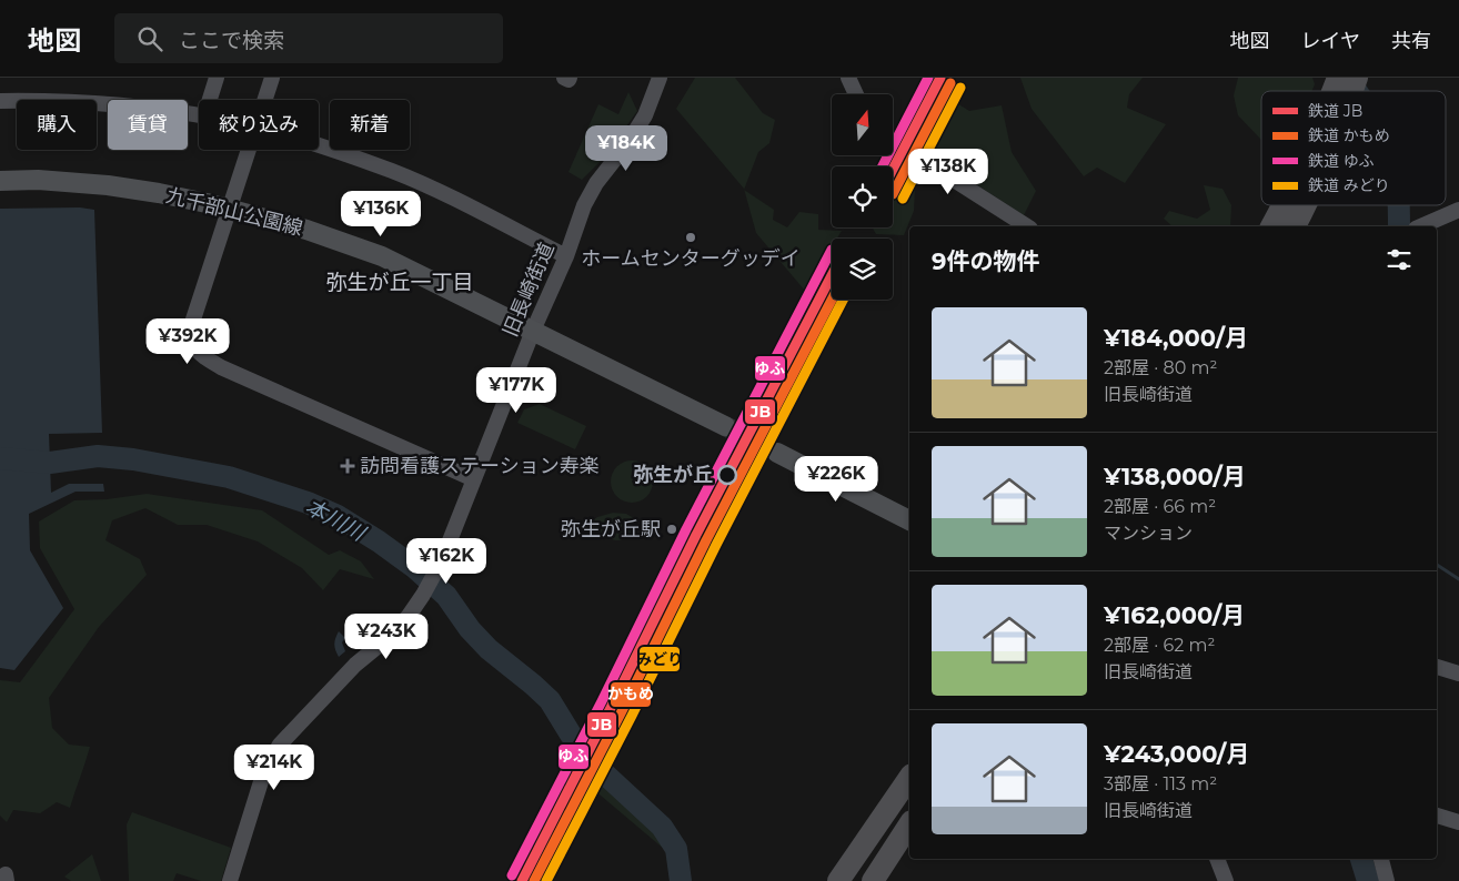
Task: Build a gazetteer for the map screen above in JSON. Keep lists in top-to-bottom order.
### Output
{
  "streets": {
    "main road": ["九千部山公園線"],
    "street": ["旧長崎街道"]
  },
  "crossings": [
    ["九千部山公園線", "旧長崎街道"]
  ],
  "districts": ["弥生が丘一丁目"],
  "water": ["本川川"],
  "places": {
    "other": ["ホームセンターグッデイ", "弥生が丘", "弥生が丘駅"],
    "health": ["訪問看護ステーション寿楽"]
  },
  "lines": [
    "rail line JB",
    "rail line ゆふ",
    "rail line かもめ",
    "rail line みどり"
  ],
  "legend": [
    "鉄道 JB",
    "鉄道 かもめ",
    "鉄道 ゆふ",
    "鉄道 みどり"
  ],
  "north": "top",
  "page": {
    "header": "地図",
    "search": "ここで検索",
    "nav": ["地図", "レイヤ", "共有"],
    "chip": [
      "購入",
      "賃貸",
      "絞り込み",
      "新着"
    ],
    "price": [
      "¥184K",
      "¥138K",
      "¥136K",
      "¥392K",
      "¥177K",
      "¥226K",
      "¥162K",
      "¥243K",
      "¥214K"
    ],
    "heading": "9件の物件",
    "list": [
      {
        "name": "¥184,000/月",
        "note": "2部屋 · 80 m² · 旧長崎街道"
      },
      {
        "name": "¥138,000/月",
        "note": "2部屋 · 66 m² · マンション"
      },
      {
        "name": "¥162,000/月",
        "note": "2部屋 · 62 m² · 旧長崎街道"
      },
      {
        "name": "¥243,000/月",
        "note": "3部屋 · 113 m² · 旧長崎街道"
      }
    ]
  }
}
